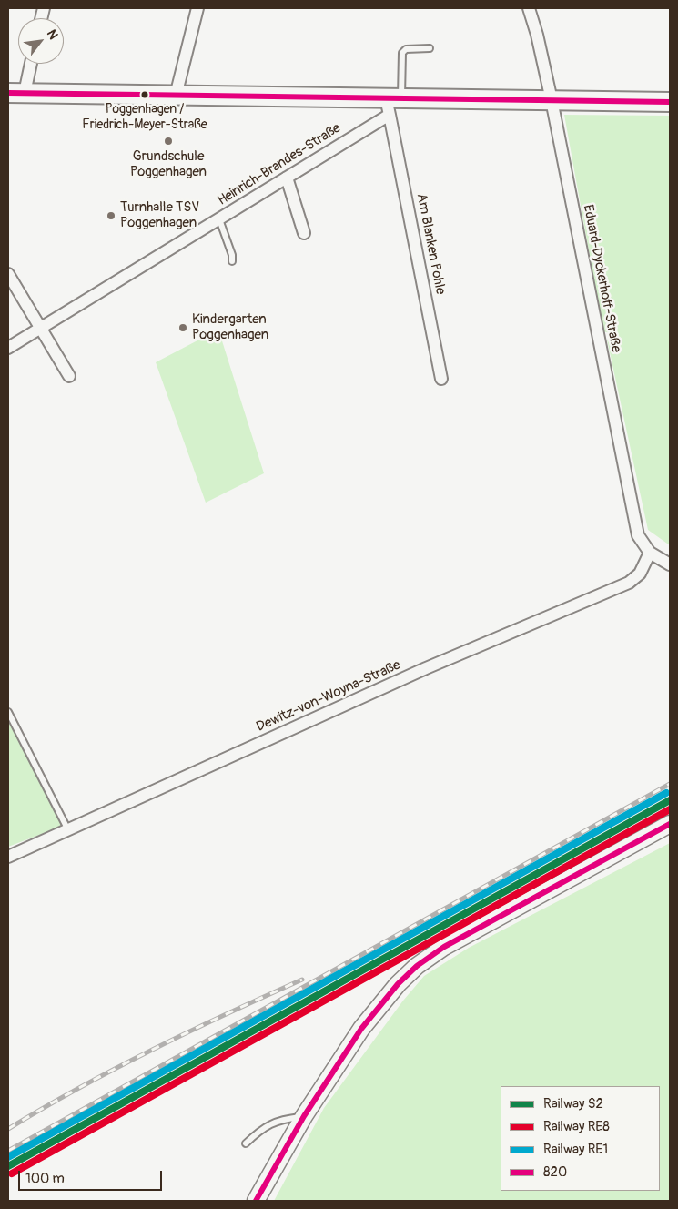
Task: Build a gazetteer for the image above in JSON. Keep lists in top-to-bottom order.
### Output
{
  "streets": {
    "street": [
      "Heinrich-Brandes-Straße",
      "Am Blanken Pohle",
      "Eduard-Dyckerhoff-Straße",
      "Dewitz-von-Woyna-Straße"
    ]
  },
  "crossings": [
    ["Heinrich-Brandes-Straße", "Am Blanken Pohle"],
    ["Eduard-Dyckerhoff-Straße", "Dewitz-von-Woyna-Straße"]
  ],
  "places": [
    "Poggenhagen / Friedrich-Meyer-Straße",
    "Grundschule Poggenhagen",
    "Turnhalle TSV Poggenhagen",
    "Kindergarten Poggenhagen"
  ],
  "lines": [
    "transit line 820",
    "rail line RE1",
    "rail line S2",
    "rail line RE8"
  ],
  "legend": [
    "Railway S2",
    "Railway RE8",
    "Railway RE1",
    "820"
  ],
  "scale_bar": "100 m",
  "north": "top right"
}
